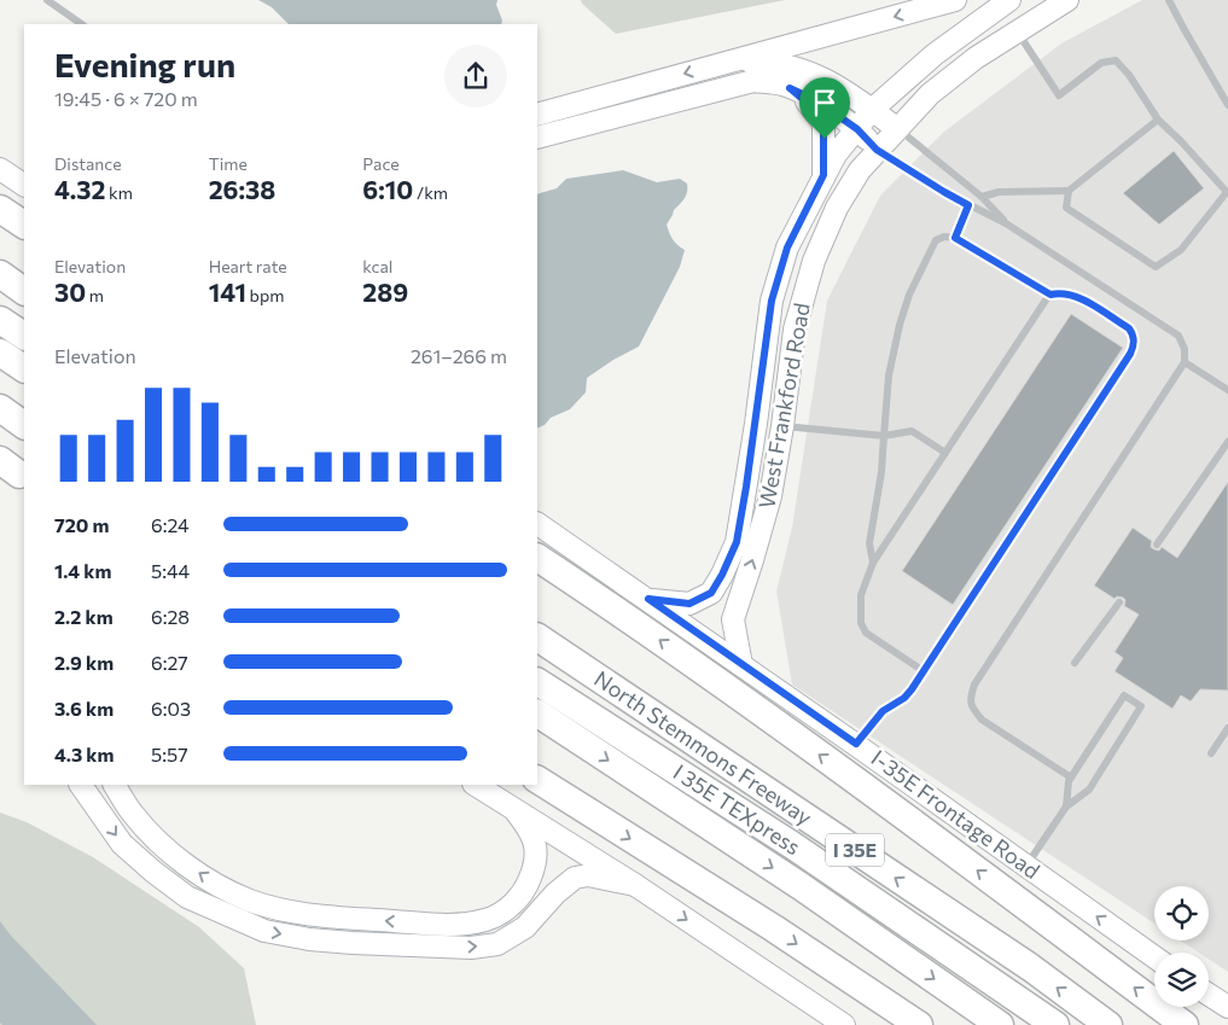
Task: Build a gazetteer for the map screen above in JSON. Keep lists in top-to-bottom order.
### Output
{
  "streets": {
    "highway": ["North Stemmons Freeway", "I 35E TEXpress", "I 35E"],
    "main road": ["West Frankford Road", "I-35E Frontage Road"]
  },
  "crossings": [
    ["West Frankford Road", "I-35E Frontage Road"]
  ],
  "page": {
    "heading": ["Evening run", "19:45 · 6 × 720 m"],
    "stats": [
      ["Distance", "4.32 km"],
      ["Time", "26:38"],
      ["Pace", "6:10 /km"],
      ["Elevation", "30 m"],
      ["Heart rate", "141 bpm"],
      ["kcal", "289"]
    ],
    "chart": ["Elevation", "261–266 m"],
    "list": [
      {
        "name": "720 m",
        "note": "6:24"
      },
      {
        "name": "1.4 km",
        "note": "5:44"
      },
      {
        "name": "2.2 km",
        "note": "6:28"
      },
      {
        "name": "2.9 km",
        "note": "6:27"
      },
      {
        "name": "3.6 km",
        "note": "6:03"
      },
      {
        "name": "4.3 km",
        "note": "5:57"
      }
    ]
  }
}
